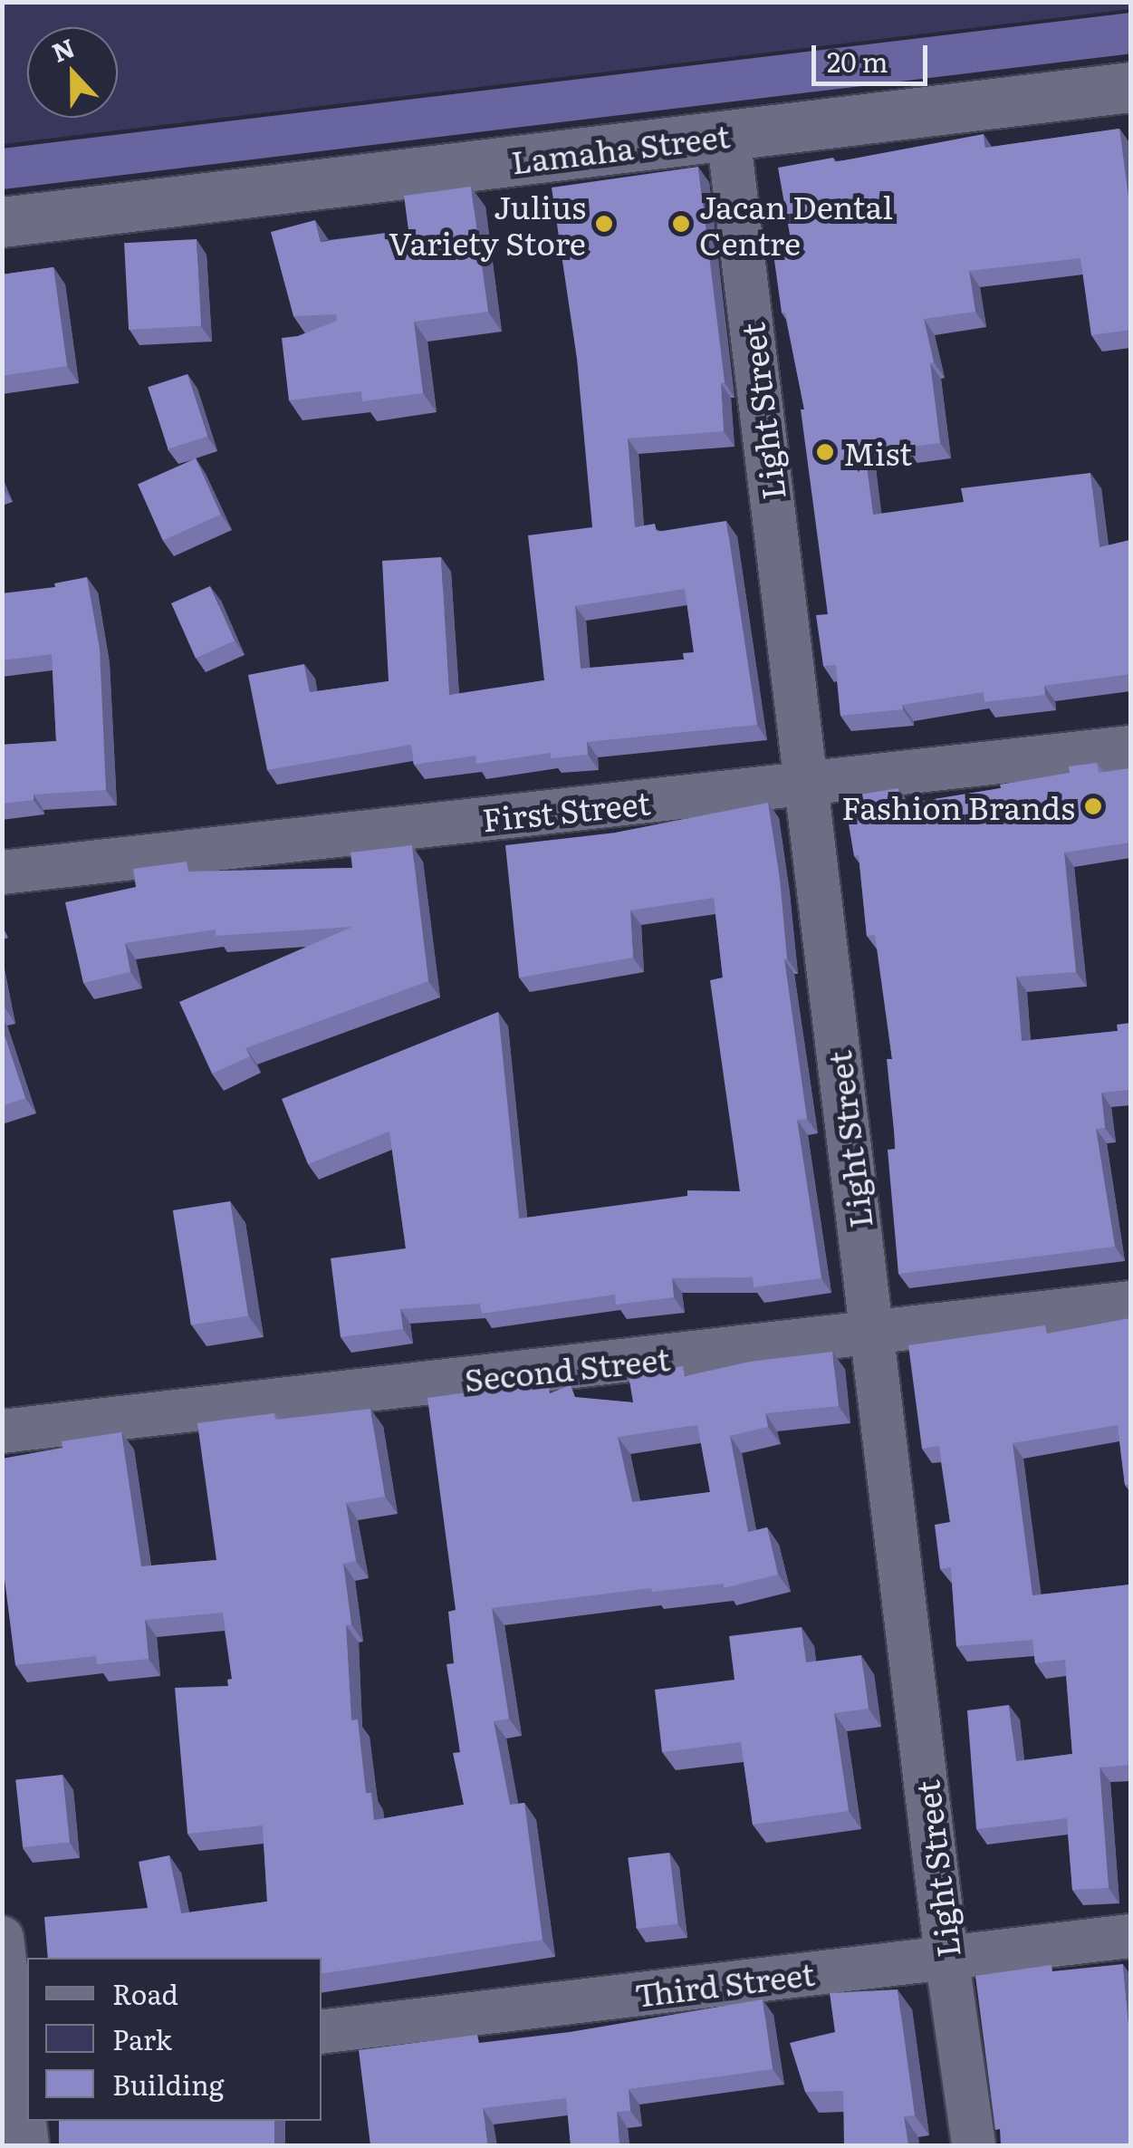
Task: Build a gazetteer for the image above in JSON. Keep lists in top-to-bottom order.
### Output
{
  "streets": {
    "street": [
      "Lamaha Street",
      "Light Street",
      "First Street",
      "Second Street",
      "Third Street"
    ]
  },
  "crossings": [
    ["Lamaha Street", "Light Street"],
    ["Light Street", "First Street"],
    ["Light Street", "Second Street"],
    ["Light Street", "Third Street"]
  ],
  "places": [
    "Julius Variety Store",
    "Jacan Dental Centre",
    "Mist",
    "Fashion Brands"
  ],
  "legend": ["Road", "Park", "Building"],
  "scale_bar": "20 m",
  "north": "top"
}
